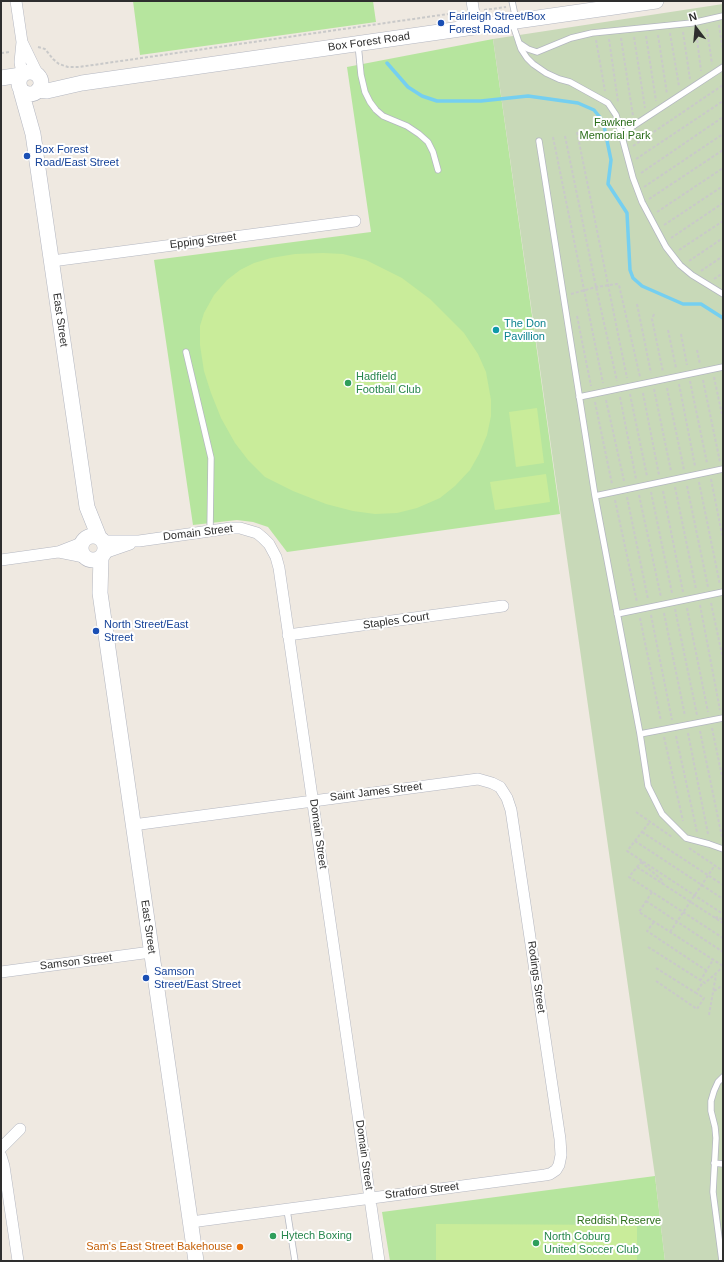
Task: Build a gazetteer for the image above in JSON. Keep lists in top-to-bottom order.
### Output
{
  "streets": {
    "street": [
      "Box Forest Road",
      "Epping Street",
      "East Street",
      "Domain Street",
      "Staples Court",
      "Saint James Street",
      "Samson Street",
      "Rodings Street",
      "Stratford Street"
    ]
  },
  "crossings": [
    ["Box Forest Road", "East Street"],
    ["Epping Street", "East Street"],
    ["East Street", "Domain Street"],
    ["East Street", "Saint James Street"],
    ["East Street", "Samson Street"],
    ["East Street", "Stratford Street"],
    ["Domain Street", "Staples Court"],
    ["Domain Street", "Saint James Street"],
    ["Domain Street", "Stratford Street"],
    ["Saint James Street", "Rodings Street"],
    ["Rodings Street", "Stratford Street"]
  ],
  "parks": ["Fawkner Memorial Park", "Reddish Reserve"],
  "places": [
    "Fairleigh Street/Box Forest Road",
    "Box Forest Road/East Street",
    "The Don Pavillion",
    "Hadfield Football Club",
    "North Street/East Street",
    "Samson Street/East Street",
    "Hytech Boxing",
    "North Coburg United Soccer Club",
    "Sam's East Street Bakehouse"
  ],
  "north": "top"
}
